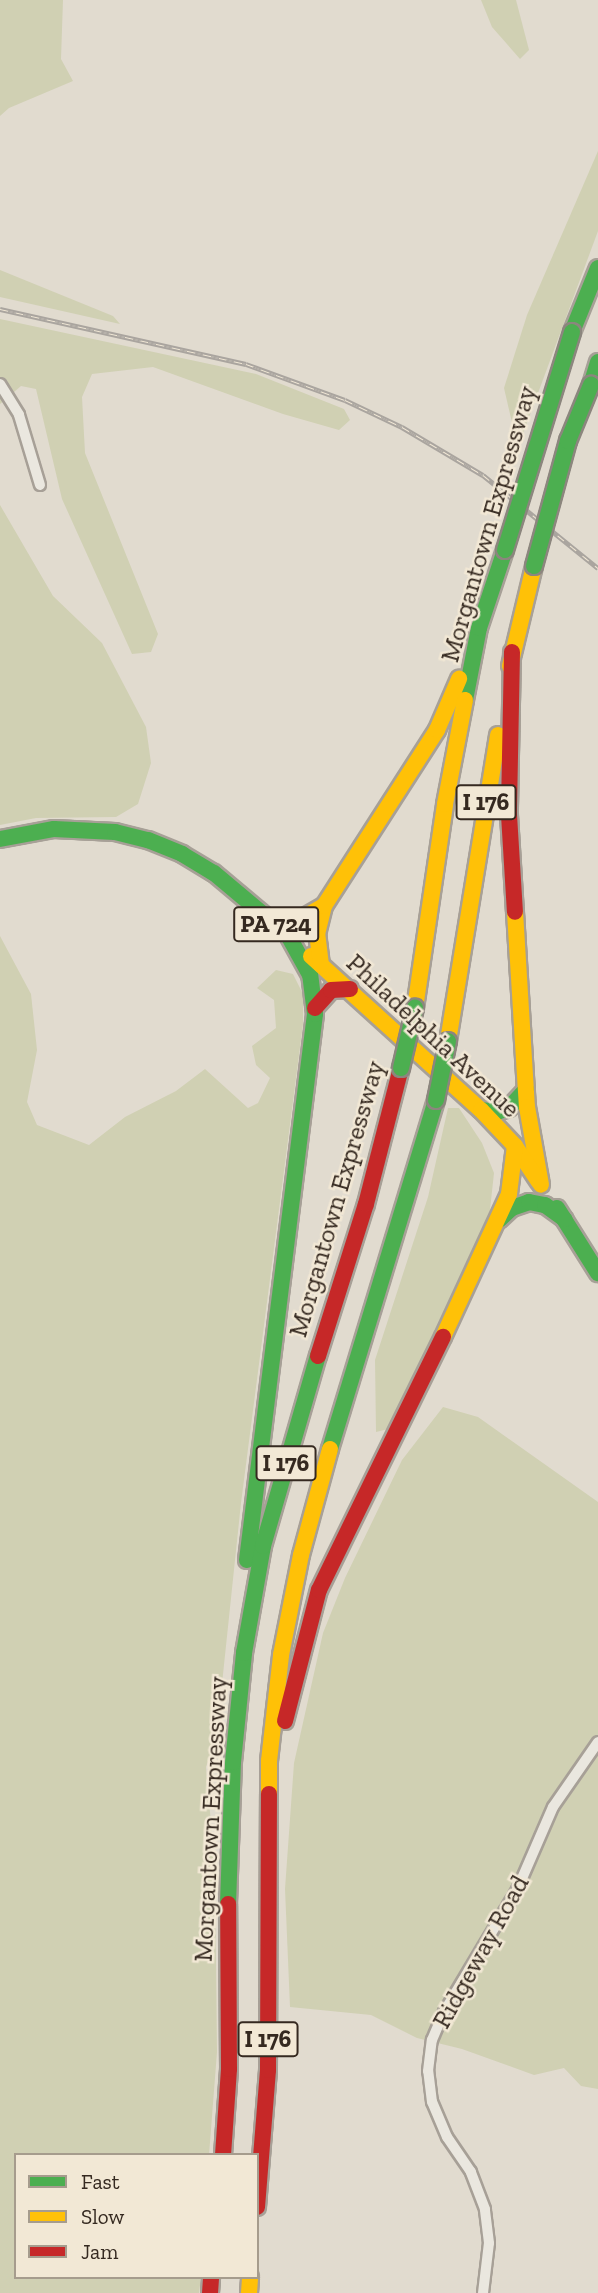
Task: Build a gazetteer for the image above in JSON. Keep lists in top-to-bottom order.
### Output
{
  "streets": {
    "main road": [
      "Morgantown Expressway",
      "I 176",
      "PA 724",
      "Philadelphia Avenue"
    ],
    "street": ["Ridgeway Road"]
  },
  "legend": ["Fast", "Slow", "Jam"]
}
